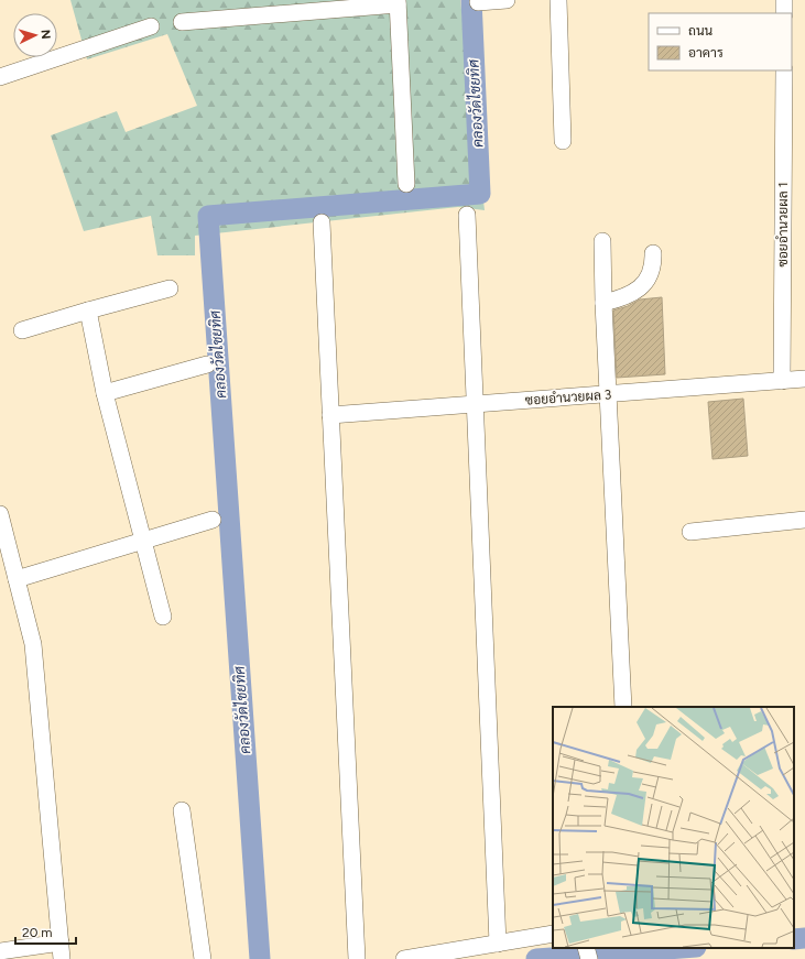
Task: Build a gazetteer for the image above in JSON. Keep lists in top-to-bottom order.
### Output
{
  "streets": {
    "street": ["ซอยอำนวยผล 1", "ซอยอำนวยผล 3"]
  },
  "crossings": [
    ["ซอยอำนวยผล 1", "ซอยอำนวยผล 3"]
  ],
  "water": ["คลองวัดไชยทิศ"],
  "legend": ["ถนน", "อาคาร"],
  "scale_bar": "20 m",
  "north": "right"
}
